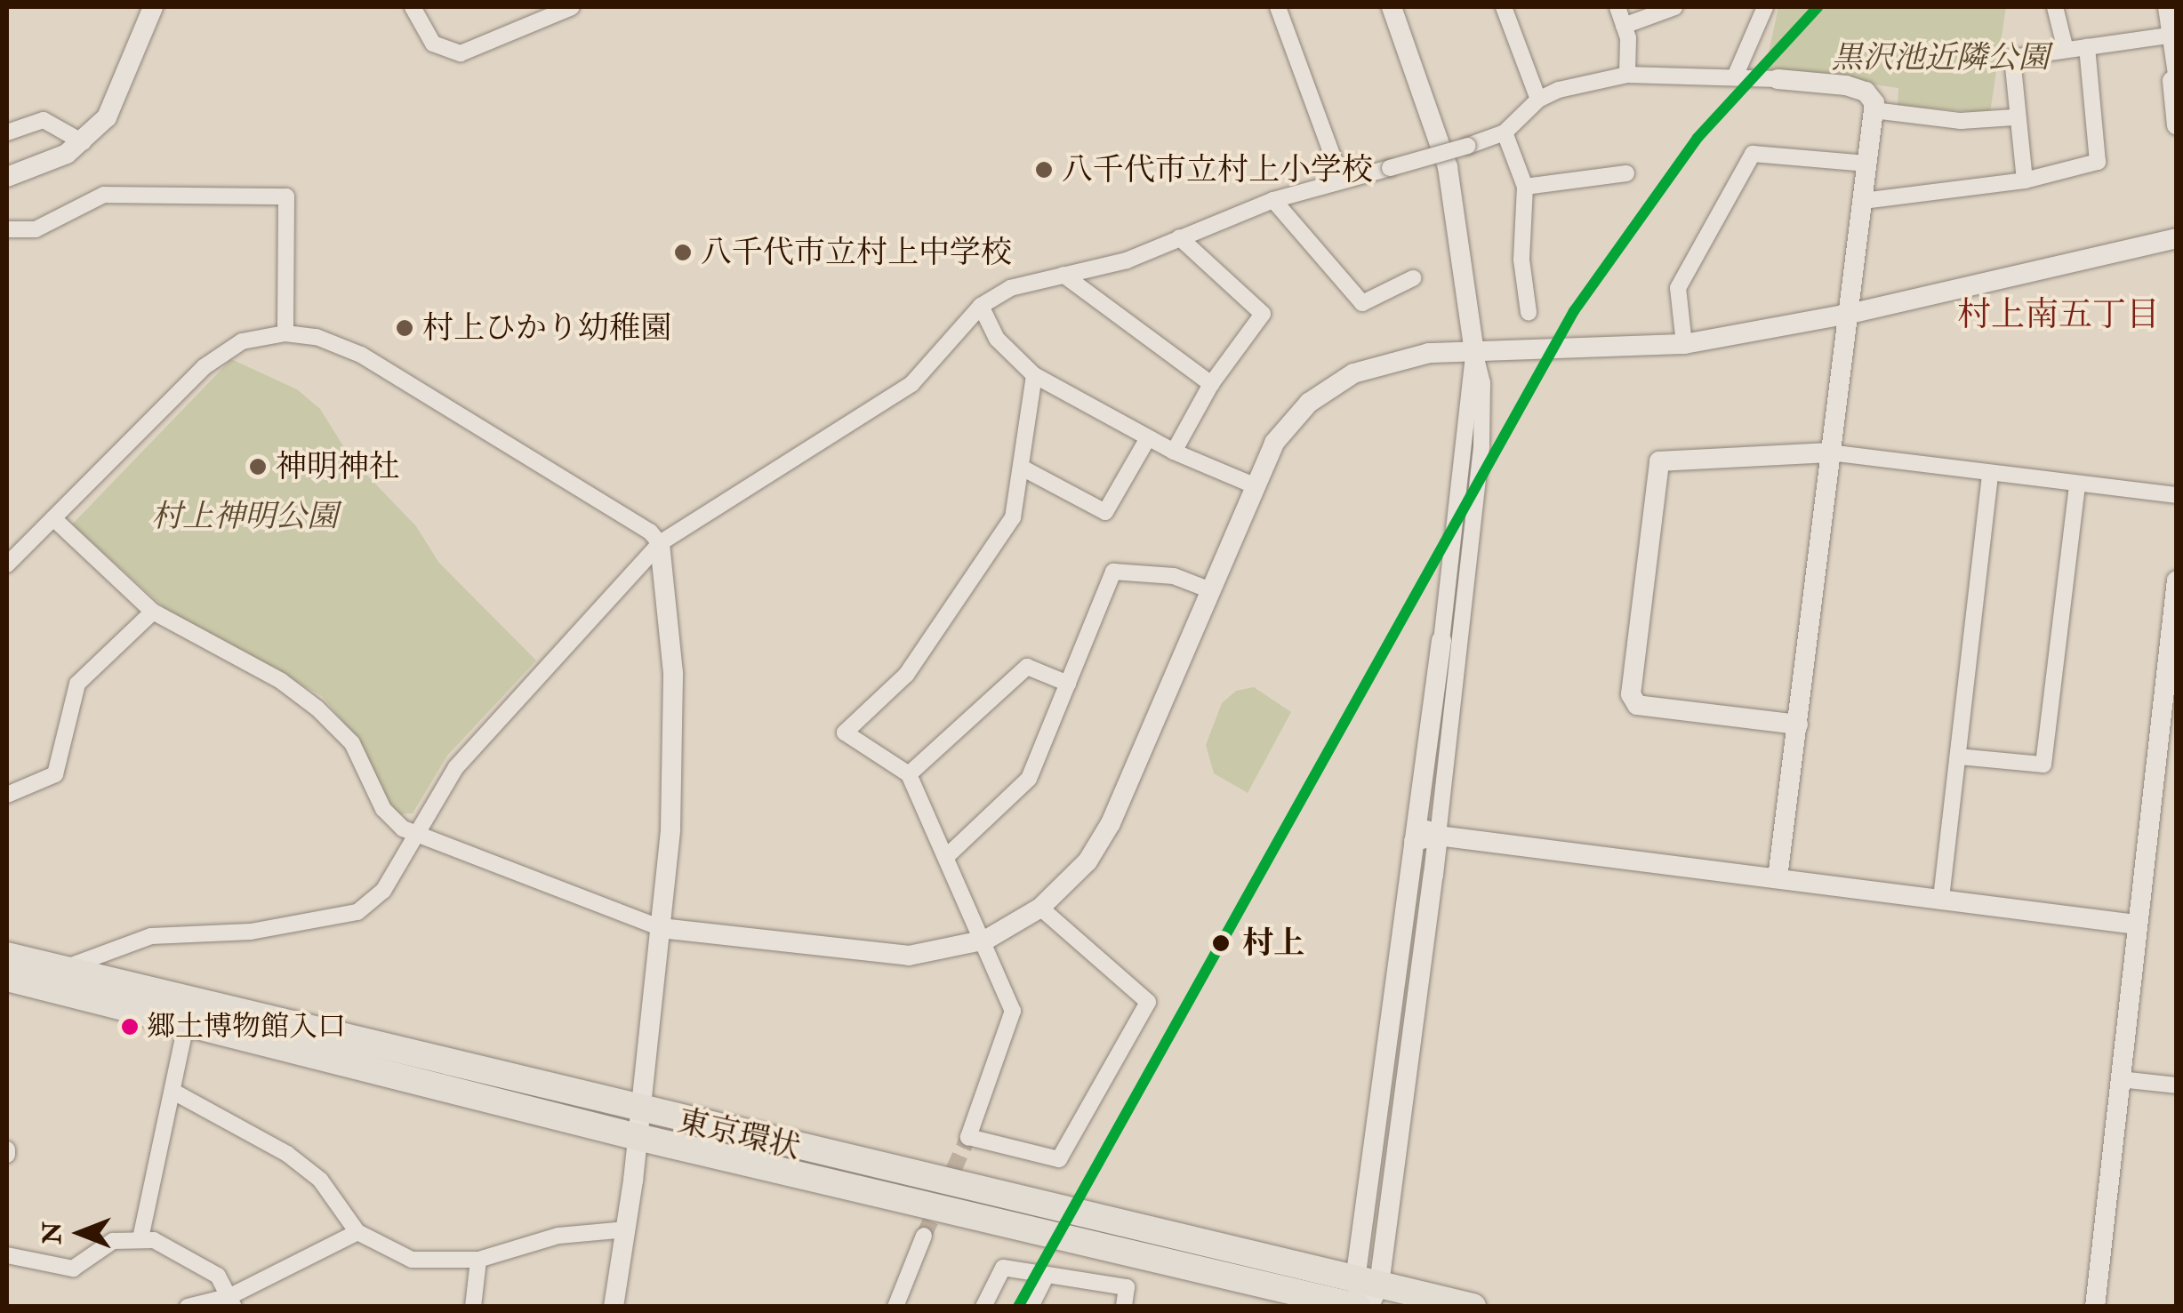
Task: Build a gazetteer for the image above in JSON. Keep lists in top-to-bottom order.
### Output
{
  "streets": {
    "highway": ["東京環状"]
  },
  "districts": ["村上南五丁目"],
  "parks": ["黒沢池近隣公園", "村上神明公園"],
  "places": [
    "八千代市立村上小学校",
    "八千代市立村上中学校",
    "村上ひかり幼稚園",
    "神明神社",
    "村上",
    "郷土博物館入口"
  ],
  "north": "left"
}
